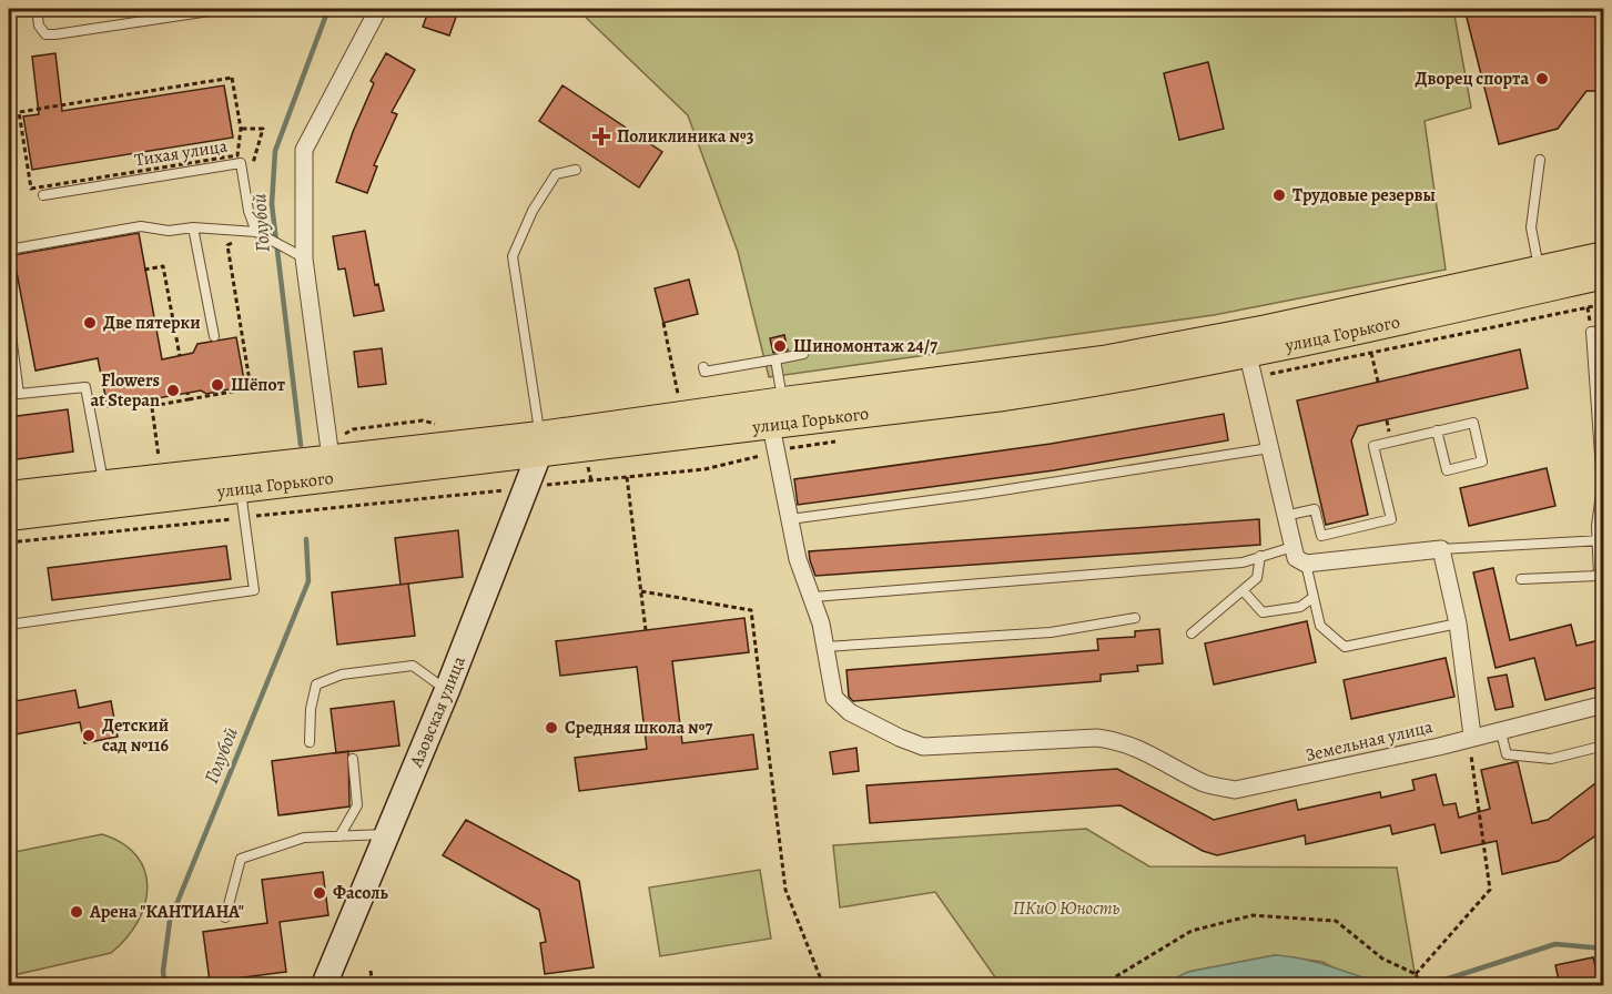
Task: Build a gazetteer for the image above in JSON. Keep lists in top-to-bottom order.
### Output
{
  "streets": {
    "main road": ["улица Горького", "Азовская улица"],
    "street": ["Земельная улица"],
    "lane": ["Тихая улица"]
  },
  "crossings": [
    ["улица Горького", "Азовская улица"],
    ["улица Горького", "Земельная улица"]
  ],
  "water": ["Голубой"],
  "parks": ["ПКиО Юность"],
  "places": {
    "other": [
      "Дворец спорта",
      "Трудовые резервы",
      "Две пятерки",
      "Шиномонтаж 24/7",
      "Шёпот",
      "Flowers at Stepan",
      "Средняя школа №7",
      "Детский сад №116",
      "Фасоль",
      "Арена \"КАНТИАНА\""
    ],
    "health": ["Поликлиника №3"]
  }
}
